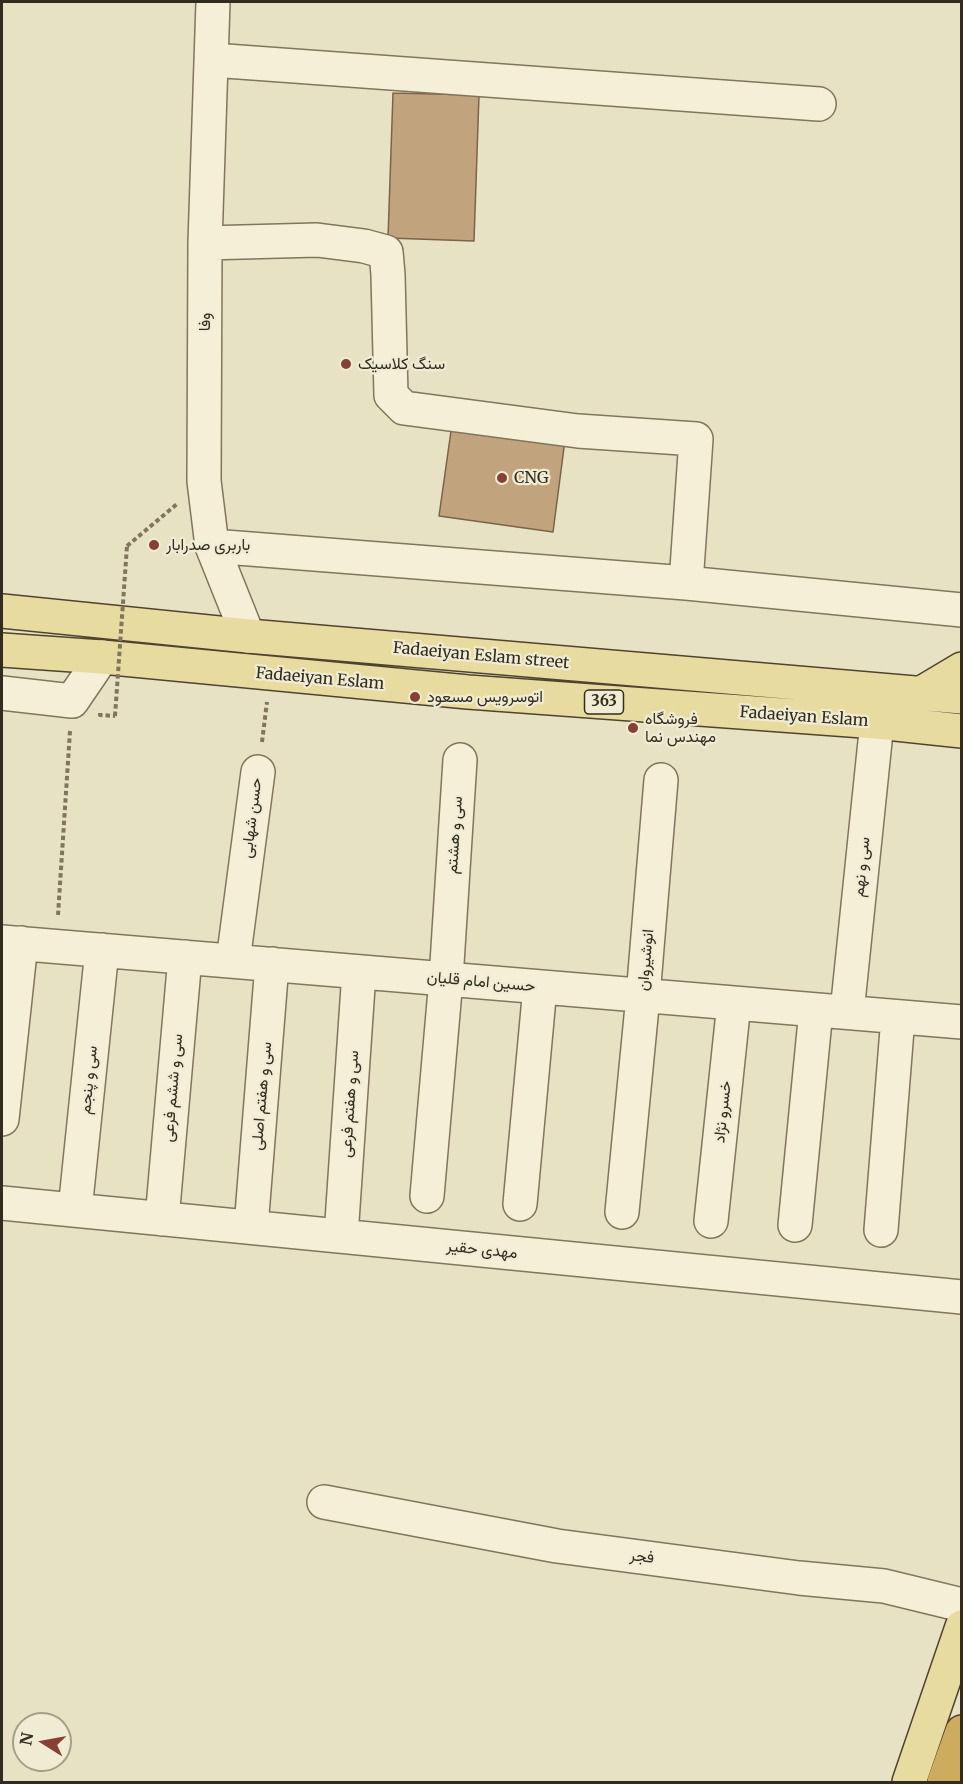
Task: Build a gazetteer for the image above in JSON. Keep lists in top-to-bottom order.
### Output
{
  "streets": {
    "main road": ["Fadaeiyan Eslam street", "Fadaeiyan Eslam", "363"],
    "street": [
      "وفا",
      "حسن شهابی",
      "سی و هشتم",
      "سی و نهم",
      "انوشیروان",
      "حسین امام قلیان",
      "سی و پنجم",
      "سی و ششم فرعی",
      "سی و هفتم اصلی",
      "سی و هفتم فرعی",
      "خسرو نژاد",
      "مهدی حقیر",
      "فجر"
    ]
  },
  "crossings": [
    ["وفا", "Fadaeiyan Eslam street"],
    ["Fadaeiyan Eslam", "حسن شهابی"],
    ["Fadaeiyan Eslam", "سی و نهم"],
    ["حسن شهابی", "حسین امام قلیان"],
    ["سی و هشتم", "حسین امام قلیان"],
    ["سی و نهم", "حسین امام قلیان"],
    ["انوشیروان", "حسین امام قلیان"],
    ["حسین امام قلیان", "سی و پنجم"],
    ["حسین امام قلیان", "سی و ششم فرعی"],
    ["حسین امام قلیان", "سی و هفتم اصلی"],
    ["حسین امام قلیان", "سی و هفتم فرعی"],
    ["حسین امام قلیان", "خسرو نژاد"],
    ["سی و پنجم", "مهدی حقیر"],
    ["سی و ششم فرعی", "مهدی حقیر"],
    ["سی و هفتم اصلی", "مهدی حقیر"],
    ["سی و هفتم فرعی", "مهدی حقیر"]
  ],
  "places": [
    "سنگ کلاسیک",
    "CNG",
    "باربری صدرابار",
    "اتوسرویس مسعود",
    "فروشگاه مهندس نما"
  ],
  "north": "left"
}
